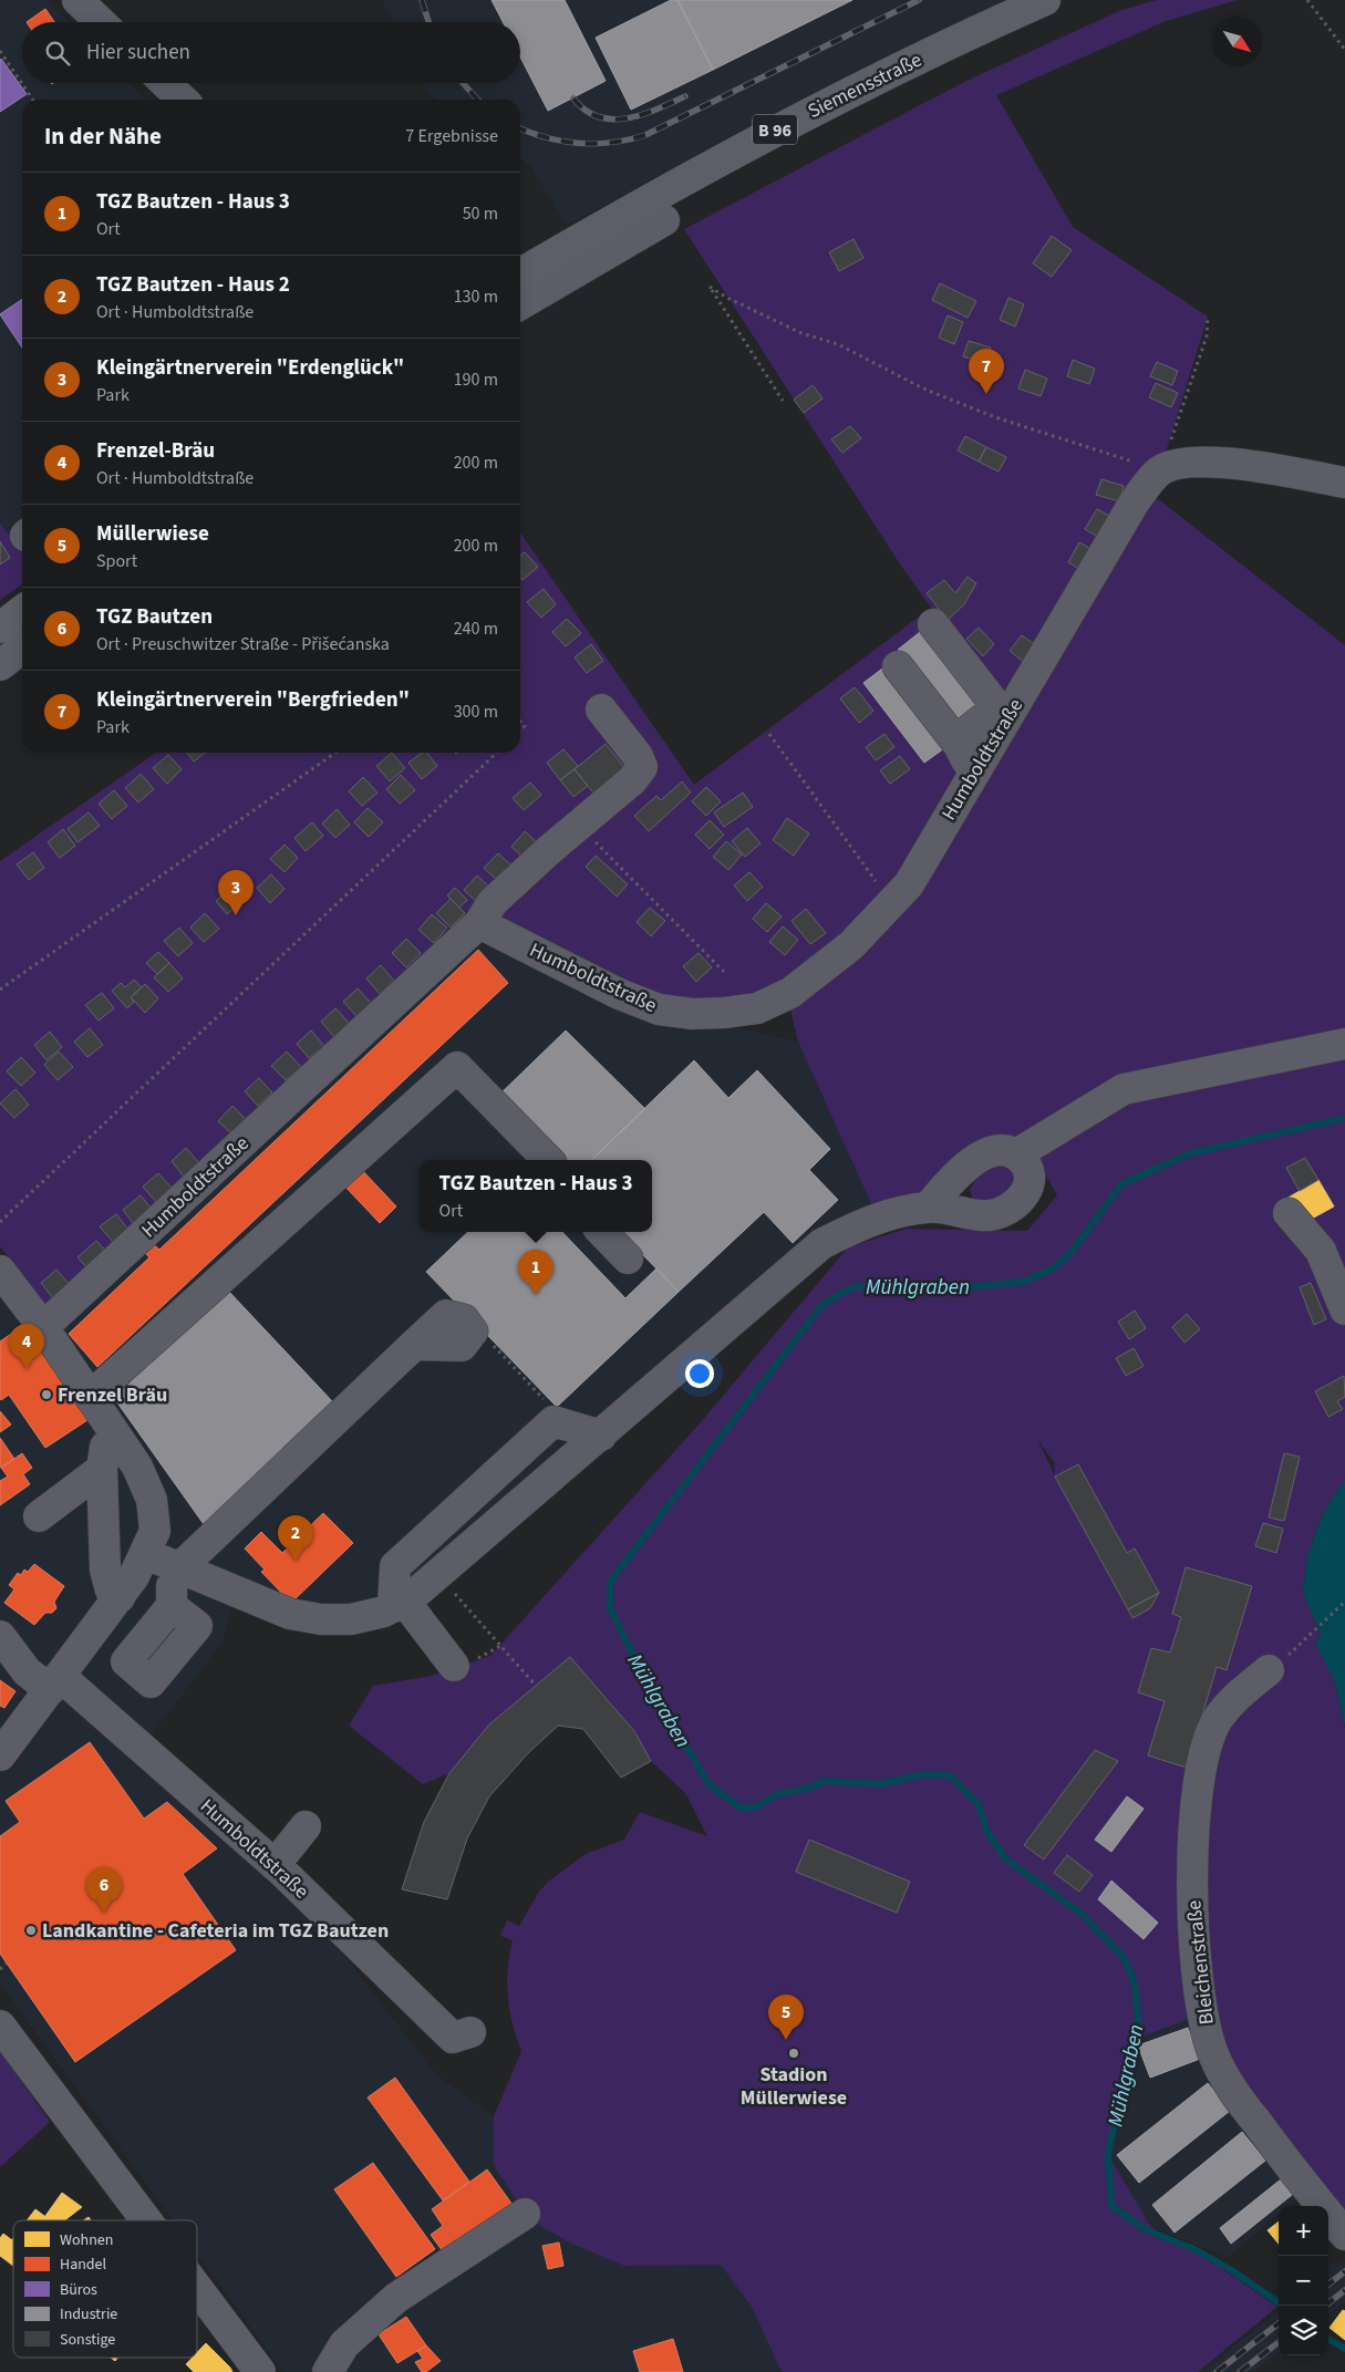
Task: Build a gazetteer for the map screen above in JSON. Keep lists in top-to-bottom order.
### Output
{
  "streets": {
    "main road": ["Siemensstraße", "B 96"],
    "street": ["Humboldtstraße", "Bleichenstraße"]
  },
  "water": ["Mühlgraben"],
  "places": ["Frenzel Bräu", "Landkantine - Cafeteria im TGZ Bautzen", "Stadion Müllerwiese"],
  "legend": [
    "Wohnen",
    "Handel",
    "Büros",
    "Industrie",
    "Sonstige"
  ],
  "north": "bottom right",
  "page": {
    "search": "Hier suchen",
    "heading": ["In der Nähe", "7 Ergebnisse"],
    "list": [
      {
        "mark": "1",
        "name": "TGZ Bautzen - Haus 3",
        "note": "Ort",
        "value": "50 m"
      },
      {
        "mark": "2",
        "name": "TGZ Bautzen - Haus 2",
        "note": "Ort · Humboldtstraße",
        "value": "130 m"
      },
      {
        "mark": "3",
        "name": "Kleingärtnerverein \"Erdenglück\"",
        "note": "Park",
        "value": "190 m"
      },
      {
        "mark": "4",
        "name": "Frenzel-Bräu",
        "note": "Ort · Humboldtstraße",
        "value": "200 m"
      },
      {
        "mark": "5",
        "name": "Müllerwiese",
        "note": "Sport",
        "value": "200 m"
      },
      {
        "mark": "6",
        "name": "TGZ Bautzen",
        "note": "Ort · Preuschwitzer Straße - Přišećanska",
        "value": "240 m"
      },
      {
        "mark": "7",
        "name": "Kleingärtnerverein \"Bergfrieden\"",
        "note": "Park",
        "value": "300 m"
      }
    ],
    "pins": [
      "7",
      "3",
      "1",
      "4",
      "2",
      "6",
      "5"
    ],
    "popup": ["TGZ Bautzen - Haus 3", "Ort"],
    "map_buttons": ["+", "−"]
  }
}
